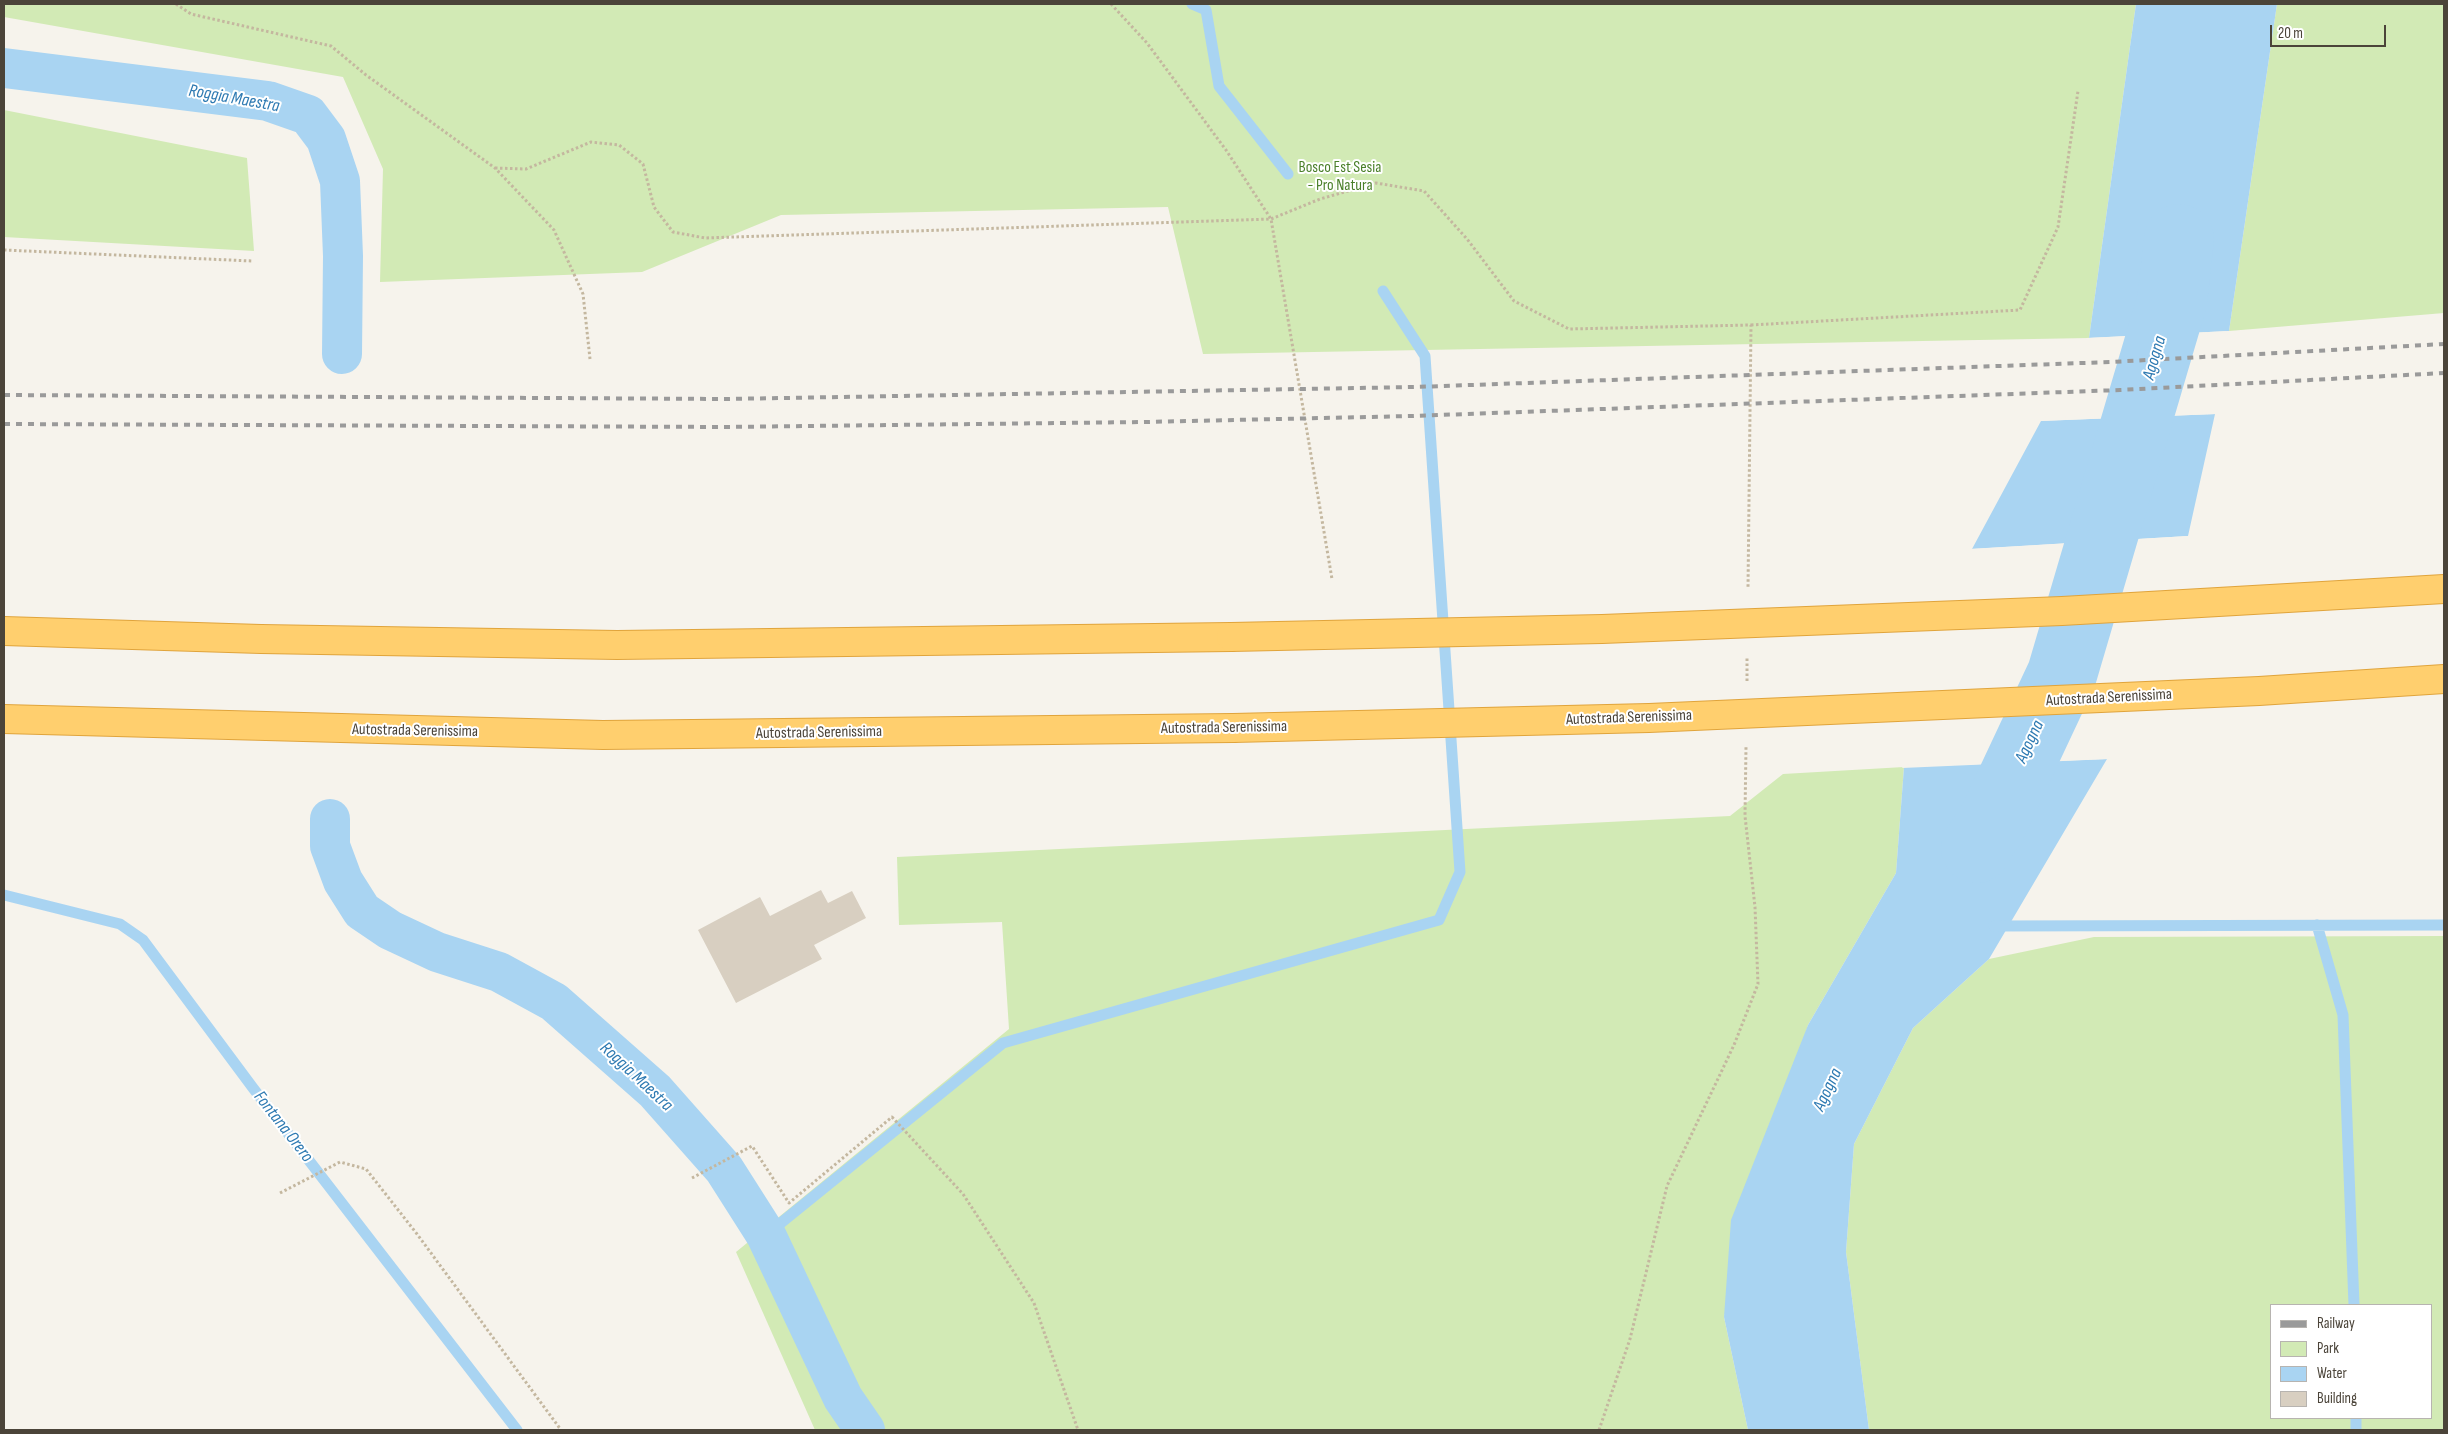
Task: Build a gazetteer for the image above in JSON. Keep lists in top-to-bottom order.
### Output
{
  "streets": {
    "highway": ["Autostrada Serenissima"]
  },
  "water": ["Roggia Maestra", "Agogna", "Fontana Orero"],
  "parks": ["Bosco Est Sesia - Pro Natura"],
  "legend": [
    "Railway",
    "Park",
    "Water",
    "Building"
  ],
  "scale_bar": "20 m"
}
